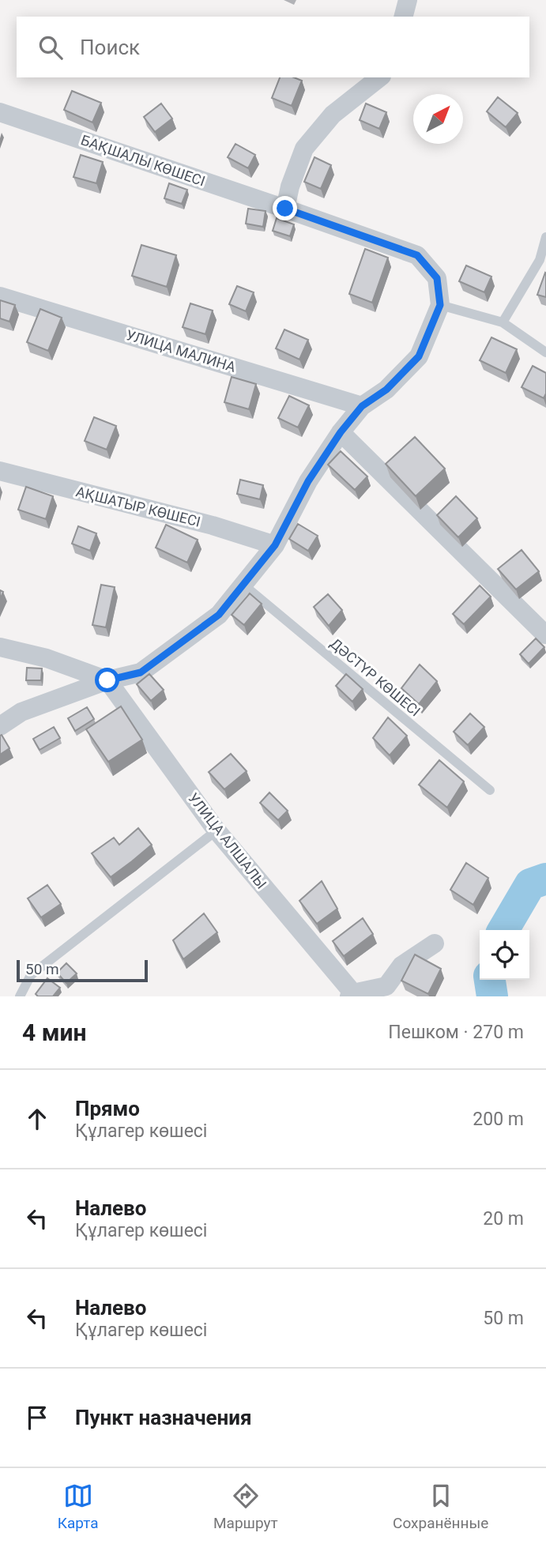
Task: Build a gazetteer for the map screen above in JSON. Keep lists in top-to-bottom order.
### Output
{
  "streets": {
    "street": [
      "БАҚШАЛЫ КӨШЕСІ",
      "УЛИЦА МАЛИНА",
      "АҚШАТЫР КӨШЕСІ",
      "УЛИЦА АЛШАЛЫ"
    ],
    "lane": ["ДӘСТҮР КӨШЕСІ"]
  },
  "scale_bar": "50 m",
  "north": "top right",
  "page": {
    "search": "Поиск",
    "scale": "50 m",
    "heading": ["4 мин", "Пешком · 270 m"],
    "list": [
      ["Прямо", "Құлагер көшесі", "200 m"],
      ["Налево", "Құлагер көшесі", "20 m"],
      ["Налево", "Құлагер көшесі", "50 m"],
      "Пункт назначения"
    ],
    "nav": ["Карта", "Маршрут", "Сохранённые"]
  }
}
